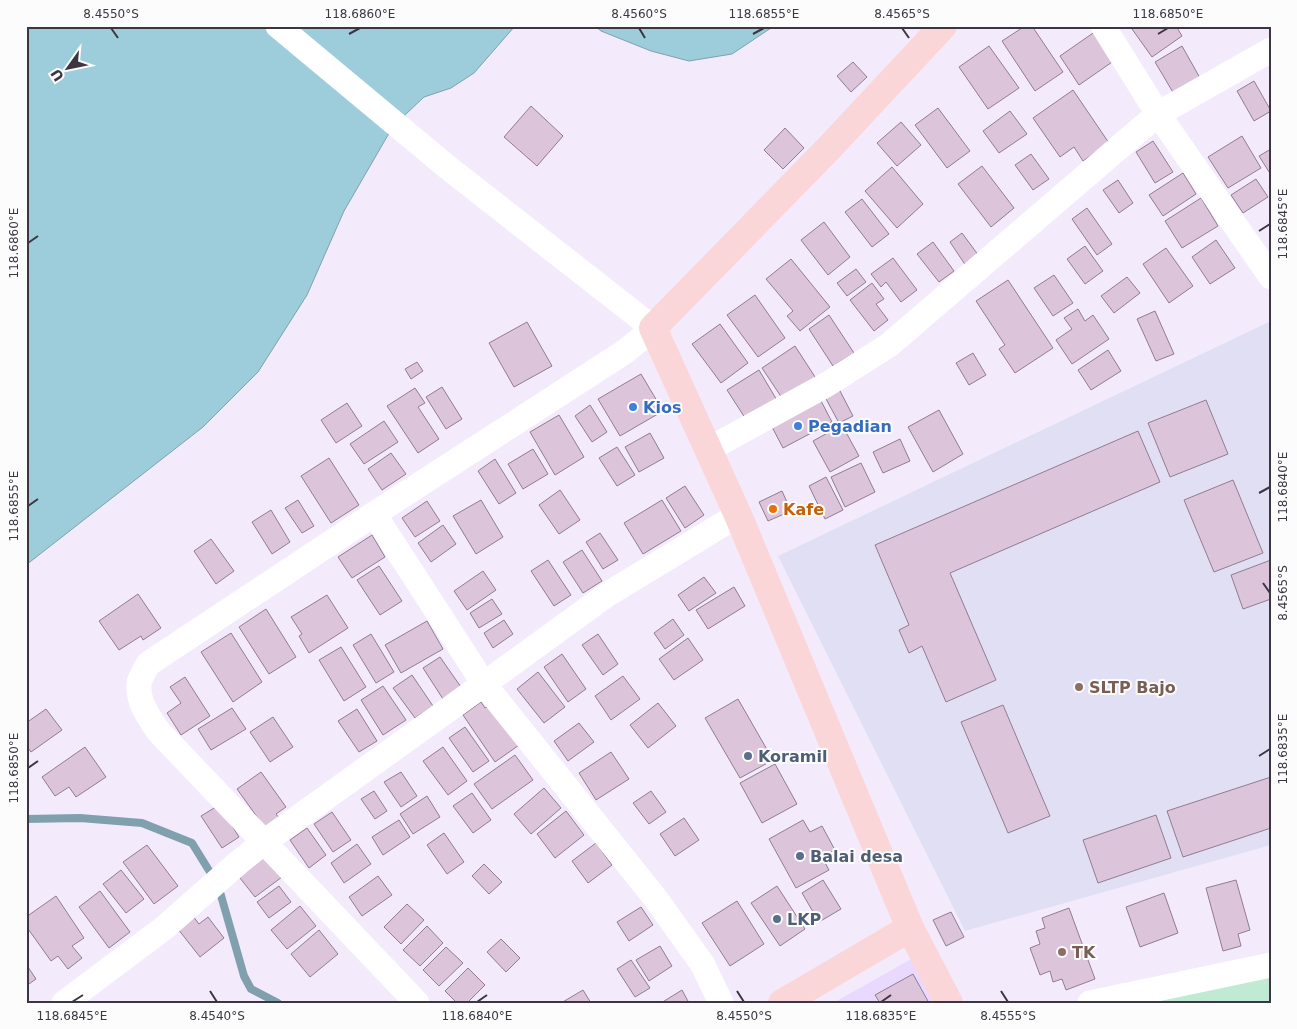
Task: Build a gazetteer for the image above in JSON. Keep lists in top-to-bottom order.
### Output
{
  "places": [
    "Kios",
    "Pegadian",
    "Kafe",
    "SLTP Bajo",
    "Koramil",
    "Balai desa",
    "LKP",
    "TK"
  ],
  "north": "bottom left",
  "coordinates": [
    "8.4550°S",
    "118.6860°E",
    "8.4560°S",
    "118.6855°E",
    "8.4565°S",
    "118.6850°E",
    "118.6845°E",
    "118.6840°E",
    "118.6835°E",
    "8.4540°S",
    "8.4555°S"
  ]
}
